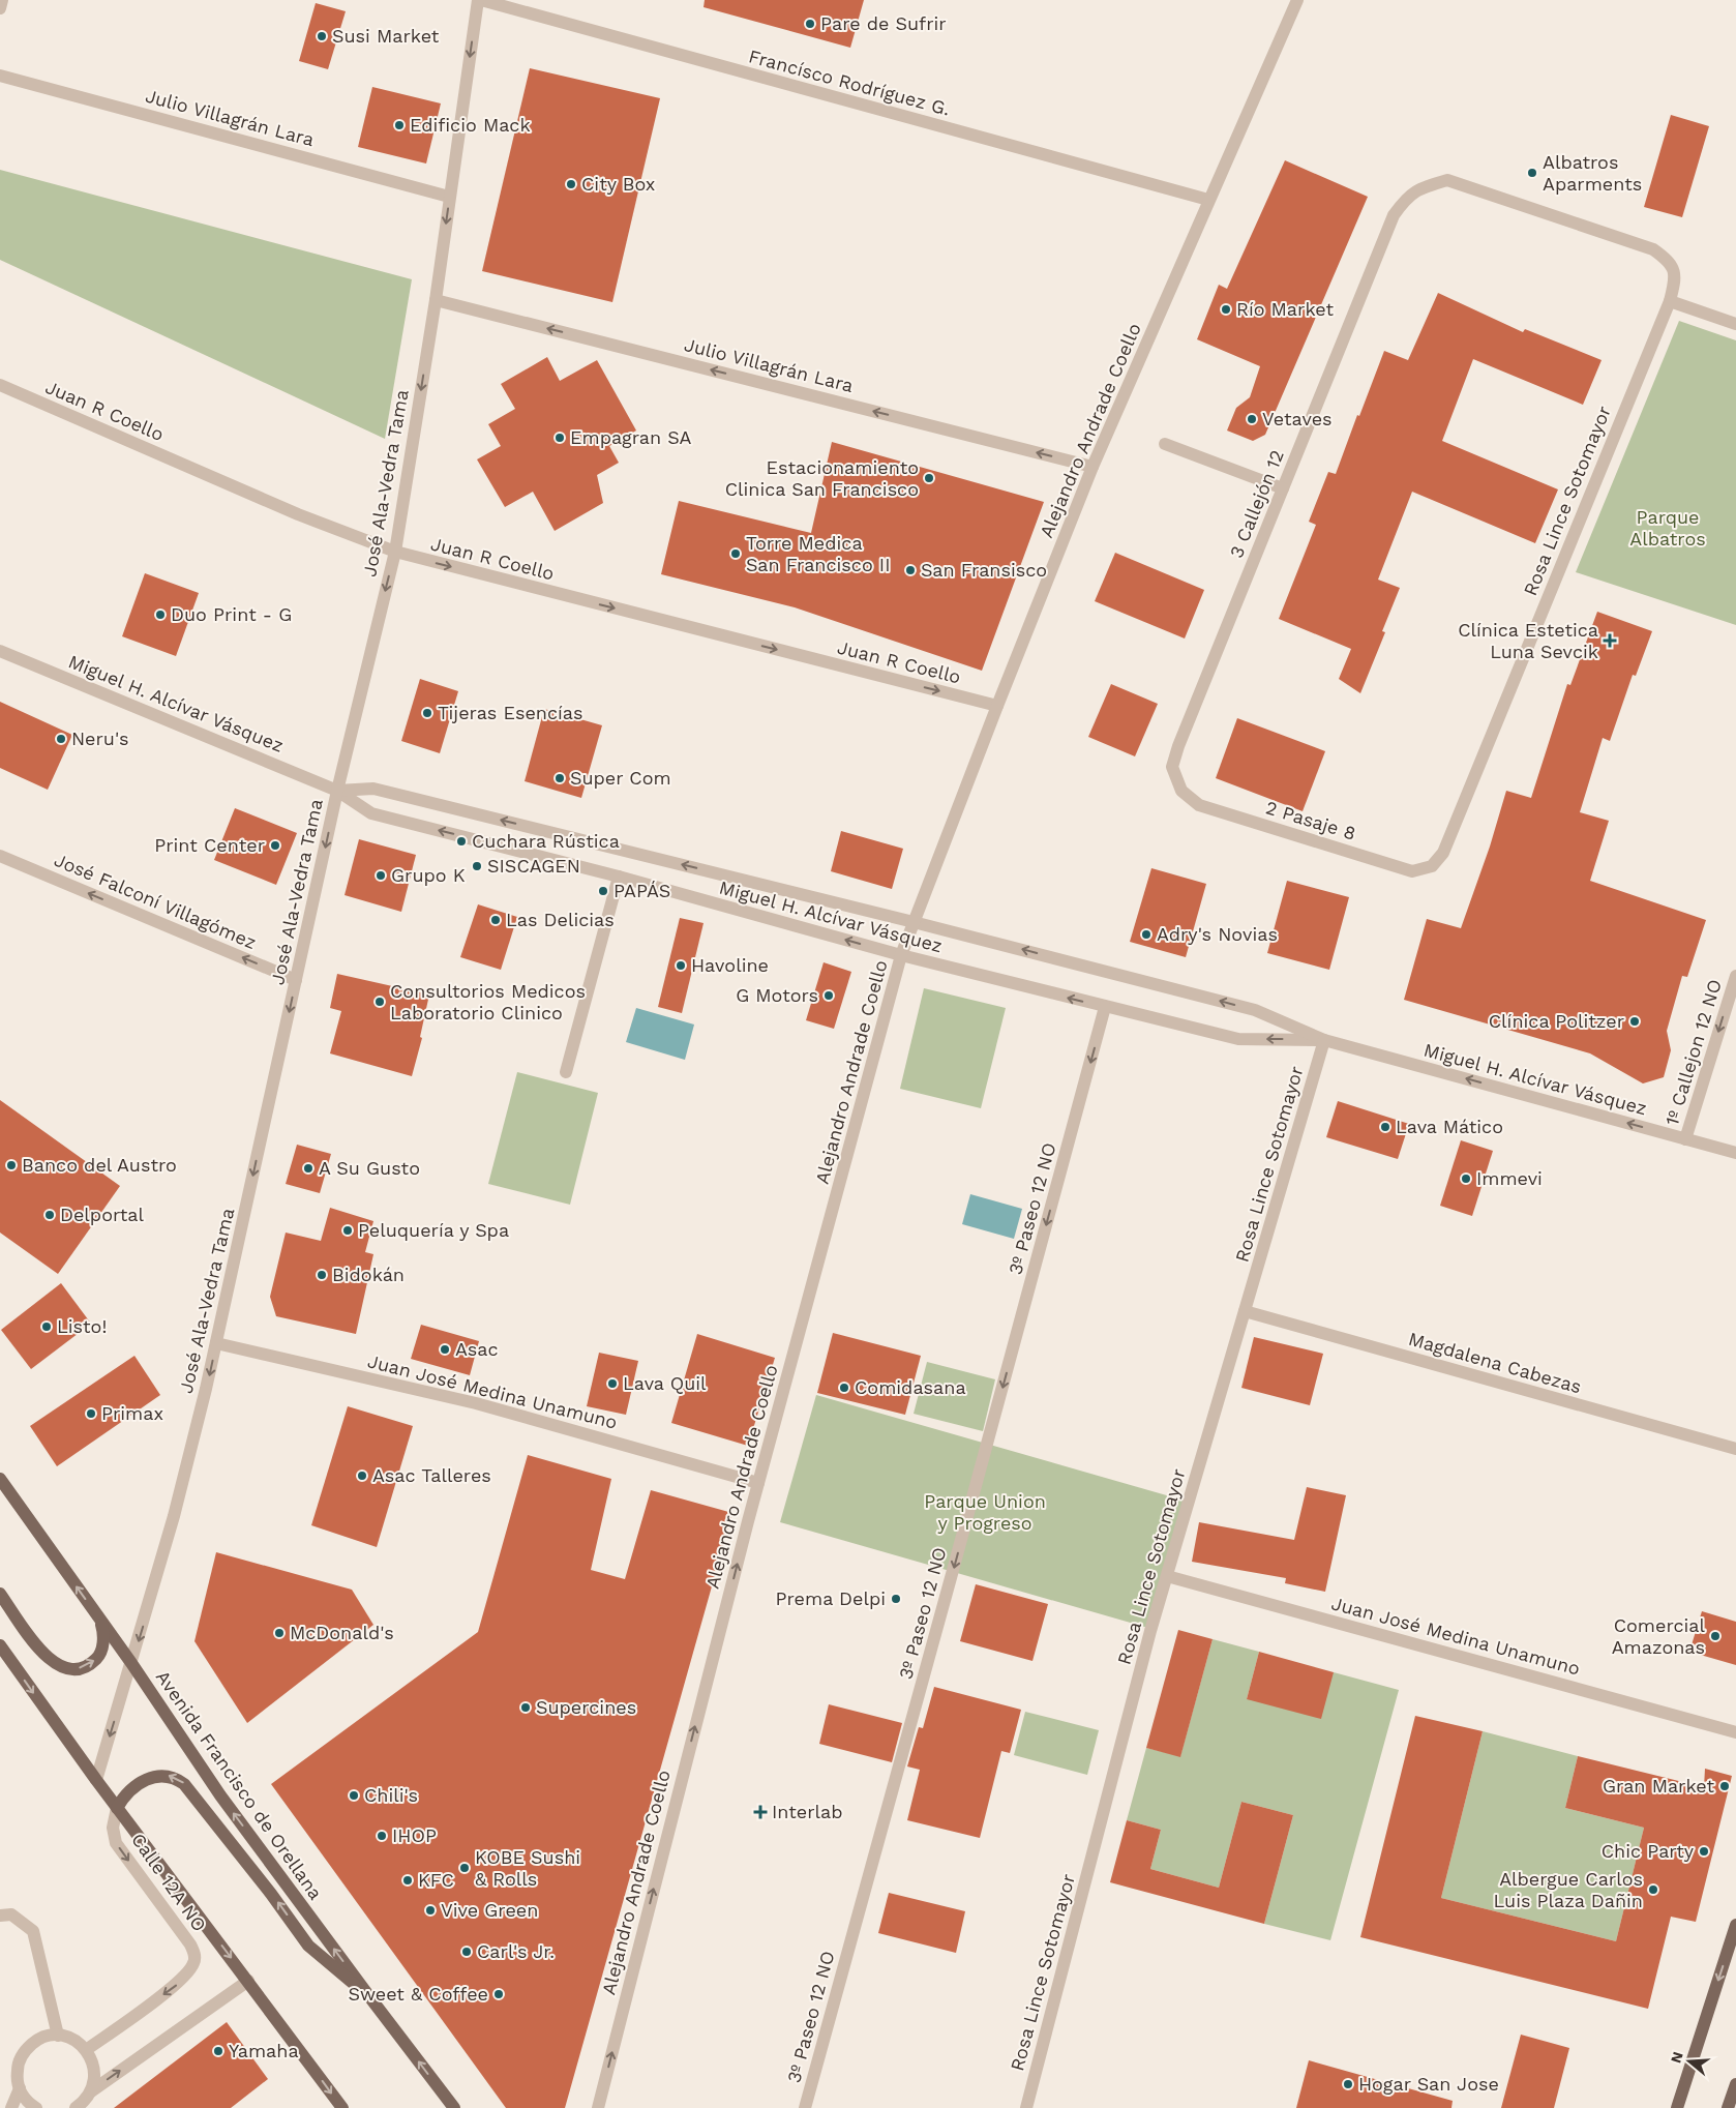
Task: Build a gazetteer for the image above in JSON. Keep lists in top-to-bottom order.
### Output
{
  "streets": {
    "main road": ["Avenida Francisco de Orellana"],
    "street": [
      "Francísco Rodríguez G.",
      "Julio Villagrán Lara",
      "Juan R Coello",
      "Alejandro Andrade Coello",
      "José Ala-Vedra Tama",
      "Rosa Lince Sotomayor",
      "3 Callejón 12",
      "Miguel H. Alcívar Vásquez",
      "2 Pasaje 8",
      "José Falconí Villagómez",
      "1º Callejon 12 NO",
      "3º Paseo 12 NO",
      "Magdalena Cabezas",
      "Juan José Medina Unamuno",
      "Calle 12A NO"
    ]
  },
  "crossings": [
    ["Francísco Rodríguez G.", "Alejandro Andrade Coello"],
    ["Francísco Rodríguez G.", "José Ala-Vedra Tama"],
    ["Julio Villagrán Lara", "Alejandro Andrade Coello"],
    ["Julio Villagrán Lara", "José Ala-Vedra Tama"],
    ["Juan R Coello", "Alejandro Andrade Coello"],
    ["Juan R Coello", "José Ala-Vedra Tama"],
    ["Alejandro Andrade Coello", "Miguel H. Alcívar Vásquez"],
    ["Alejandro Andrade Coello", "Juan José Medina Unamuno"],
    ["José Ala-Vedra Tama", "Miguel H. Alcívar Vásquez"],
    ["José Ala-Vedra Tama", "José Falconí Villagómez"],
    ["José Ala-Vedra Tama", "Juan José Medina Unamuno"],
    ["José Ala-Vedra Tama", "Avenida Francisco de Orellana"],
    ["Rosa Lince Sotomayor", "3 Callejón 12"],
    ["Rosa Lince Sotomayor", "Miguel H. Alcívar Vásquez"],
    ["Rosa Lince Sotomayor", "2 Pasaje 8"],
    ["Rosa Lince Sotomayor", "Magdalena Cabezas"],
    ["Rosa Lince Sotomayor", "Juan José Medina Unamuno"],
    ["3 Callejón 12", "2 Pasaje 8"],
    ["Miguel H. Alcívar Vásquez", "1º Callejon 12 NO"],
    ["Miguel H. Alcívar Vásquez", "3º Paseo 12 NO"]
  ],
  "one_way": [
    "Julio Villagrán Lara",
    "Juan R Coello",
    "José Ala-Vedra Tama",
    "Miguel H. Alcívar Vásquez",
    "José Falconí Villagómez",
    "1º Callejon 12 NO",
    "3º Paseo 12 NO"
  ],
  "parks": ["Parque Albatros", "Parque Union y Progreso"],
  "places": {
    "other": [
      "Pare de Sufrir",
      "Susi Market",
      "Edificio Mack",
      "Albatros Aparments",
      "City Box",
      "Río Market",
      "Vetaves",
      "Empagran SA",
      "Estacionamiento Clinica San Francisco",
      "Torre Medica San Francisco II",
      "San Fransisco",
      "Duo Print - G",
      "Tijeras Esencías",
      "Neru's",
      "Super Com",
      "Cuchara Rústica",
      "Print Center",
      "SISCAGEN",
      "Grupo K",
      "PAPÁS",
      "Las Delicias",
      "Adry's Novias",
      "Havoline",
      "G Motors",
      "Consultorios Medicos Laboratorio Clinico",
      "Clínica Politzer",
      "Lava Mático",
      "Banco del Austro",
      "A Su Gusto",
      "Immevi",
      "Delportal",
      "Peluquería y Spa",
      "Bidokán",
      "Listo!",
      "Asac",
      "Lava Quil",
      "Comidasana",
      "Primax",
      "Asac Talleres",
      "Prema Delpi",
      "McDonald's",
      "Comercial Amazonas",
      "Supercines",
      "Gran Market",
      "Chili's",
      "IHOP",
      "Chic Party",
      "KOBE Sushi & Rolls",
      "KFC",
      "Albergue Carlos Luis Plaza Dañin",
      "Vive Green",
      "Carl's Jr.",
      "Sweet & Coffee",
      "Yamaha",
      "Hogar San Jose"
    ],
    "health": ["Clínica Estetica Luna Sevcik", "Interlab"]
  },
  "north": "left"
}
